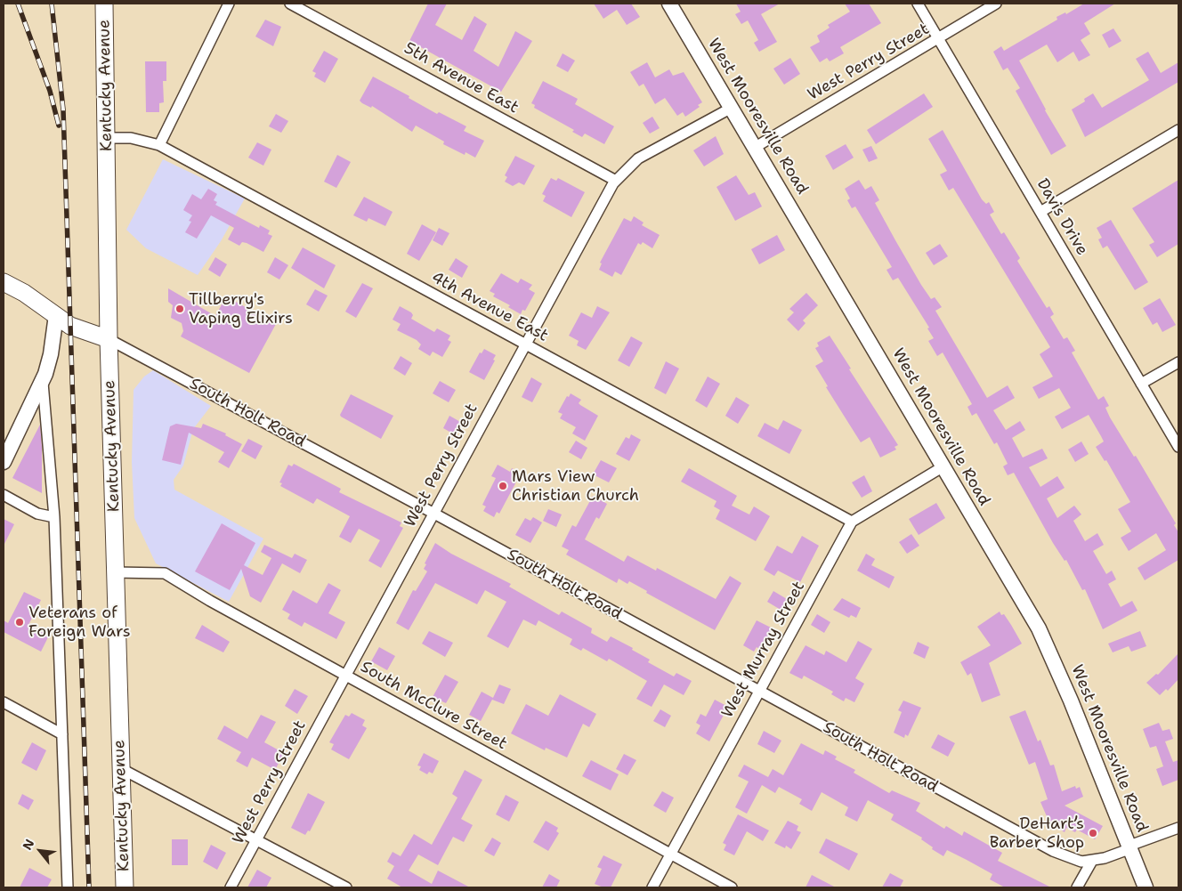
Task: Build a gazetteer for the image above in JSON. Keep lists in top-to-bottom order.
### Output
{
  "streets": {
    "main road": ["Kentucky Avenue", "West Mooresville Road", "South Holt Road"],
    "street": [
      "West Perry Street",
      "5th Avenue East",
      "Davis Drive",
      "4th Avenue East",
      "West Murray Street",
      "South McClure Street"
    ]
  },
  "crossings": [
    ["West Perry Street", "5th Avenue East"],
    ["West Perry Street", "West Mooresville Road"],
    ["West Perry Street", "Davis Drive"],
    ["West Perry Street", "4th Avenue East"],
    ["West Perry Street", "South Holt Road"],
    ["West Perry Street", "South McClure Street"],
    ["Kentucky Avenue", "4th Avenue East"],
    ["Kentucky Avenue", "South Holt Road"],
    ["Kentucky Avenue", "South McClure Street"],
    ["West Mooresville Road", "South Holt Road"],
    ["4th Avenue East", "West Murray Street"],
    ["South Holt Road", "West Murray Street"],
    ["West Murray Street", "South McClure Street"]
  ],
  "places": [
    "Tillberry's Vaping Elixirs",
    "Mars View Christian Church",
    "Veterans of Foreign Wars",
    "DeHart’s Barber Shop"
  ],
  "north": "top left"
}
